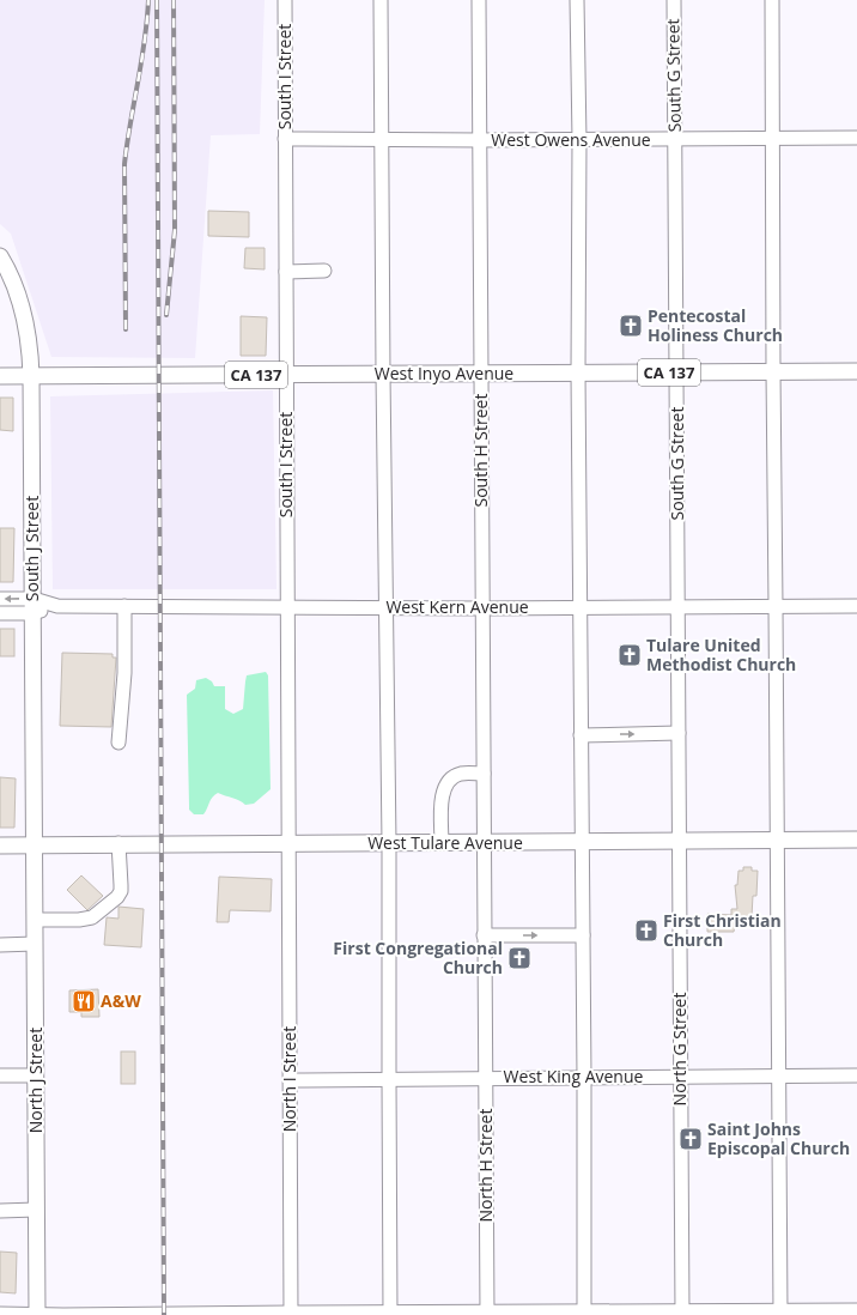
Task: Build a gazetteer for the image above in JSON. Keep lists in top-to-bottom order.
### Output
{
  "streets": {
    "main road": [
      "CA 137",
      "West Inyo Avenue",
      "South J Street",
      "West Tulare Avenue",
      "North J Street"
    ],
    "street": [
      "South G Street",
      "South I Street",
      "West Owens Avenue",
      "South H Street",
      "West Kern Avenue",
      "North G Street",
      "West King Avenue",
      "North I Street",
      "North H Street"
    ]
  },
  "crossings": [
    ["South G Street", "West Owens Avenue"],
    ["South G Street", "West Inyo Avenue"],
    ["South G Street", "West Kern Avenue"],
    ["South G Street", "West Tulare Avenue"],
    ["South G Street", "North G Street"],
    ["South I Street", "West Owens Avenue"],
    ["South I Street", "West Inyo Avenue"],
    ["South I Street", "West Kern Avenue"],
    ["South I Street", "West Tulare Avenue"],
    ["South I Street", "North I Street"],
    ["West Owens Avenue", "South H Street"],
    ["CA 137", "West Inyo Avenue"],
    ["CA 137", "South J Street"],
    ["West Inyo Avenue", "South H Street"],
    ["West Inyo Avenue", "South J Street"],
    ["South H Street", "West Kern Avenue"],
    ["South H Street", "West Tulare Avenue"],
    ["South H Street", "North H Street"],
    ["South J Street", "West Kern Avenue"],
    ["South J Street", "West Tulare Avenue"],
    ["South J Street", "North J Street"],
    ["West Tulare Avenue", "North G Street"],
    ["West Tulare Avenue", "North I Street"],
    ["West Tulare Avenue", "North J Street"],
    ["West Tulare Avenue", "North H Street"],
    ["North G Street", "West King Avenue"],
    ["West King Avenue", "North I Street"],
    ["West King Avenue", "North H Street"]
  ],
  "places": {
    "church": [
      "Pentecostal Holiness Church",
      "Tulare United Methodist Church",
      "First Christian Church",
      "First Congregational Church",
      "Saint Johns Episcopal Church"
    ],
    "restaurant": ["A&W"]
  }
}
